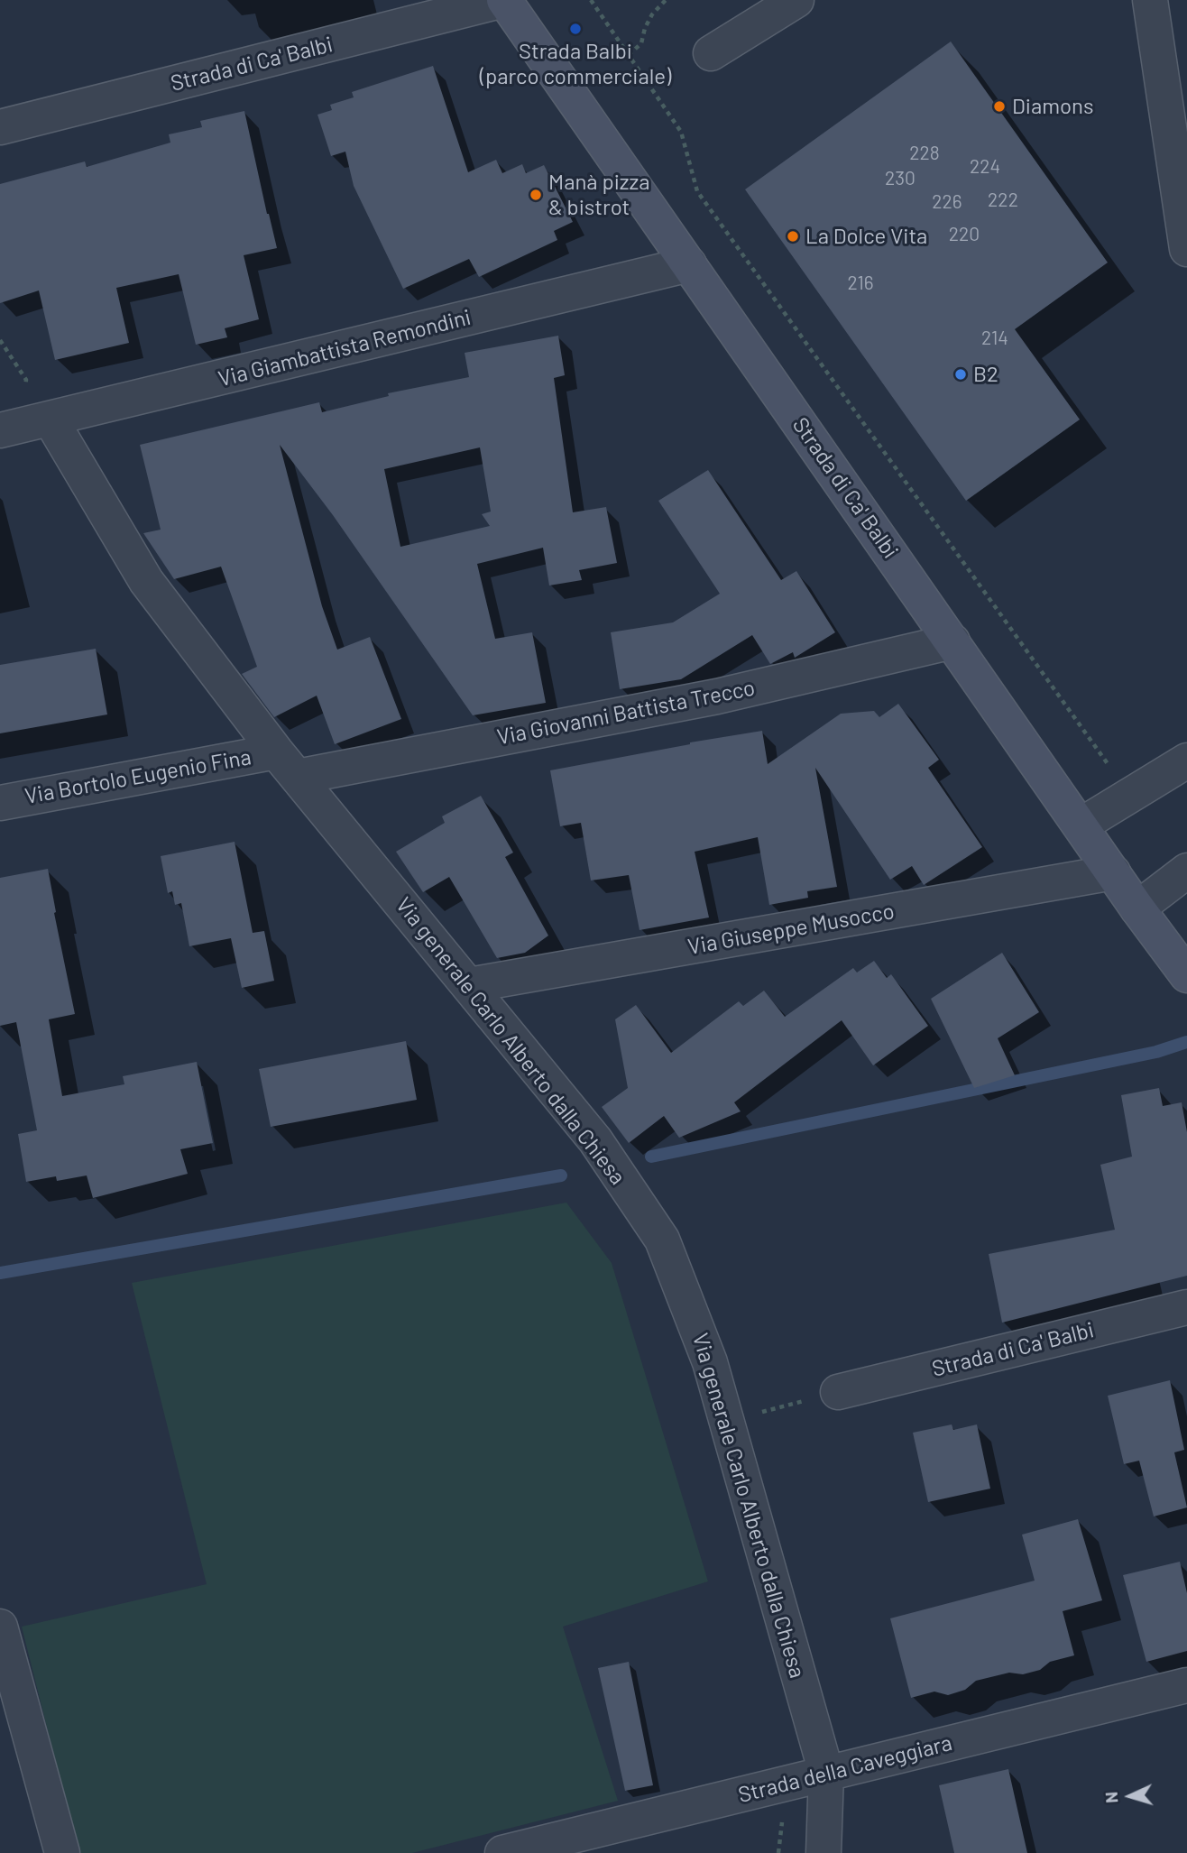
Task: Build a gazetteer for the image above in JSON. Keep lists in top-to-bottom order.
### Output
{
  "streets": {
    "main road": ["Strada di Ca' Balbi"],
    "street": [
      "Via Giambattista Remondini",
      "Via Giovanni Battista Trecco",
      "Via Bortolo Eugenio Fina",
      "Via Giuseppe Musocco",
      "Via generale Carlo Alberto dalla Chiesa",
      "Strada della Caveggiara"
    ]
  },
  "crossings": [
    ["Strada di Ca' Balbi", "Via Giambattista Remondini"],
    ["Strada di Ca' Balbi", "Via Giovanni Battista Trecco"],
    ["Strada di Ca' Balbi", "Via Giuseppe Musocco"],
    ["Via Giambattista Remondini", "Via generale Carlo Alberto dalla Chiesa"],
    ["Via Giovanni Battista Trecco", "Via Bortolo Eugenio Fina"],
    ["Via Giovanni Battista Trecco", "Via generale Carlo Alberto dalla Chiesa"],
    ["Via Bortolo Eugenio Fina", "Via generale Carlo Alberto dalla Chiesa"],
    ["Via Giuseppe Musocco", "Via generale Carlo Alberto dalla Chiesa"],
    ["Via generale Carlo Alberto dalla Chiesa", "Strada della Caveggiara"]
  ],
  "places": [
    "Strada Balbi (parco commerciale)",
    "Diamons",
    "Manà pizza & bistrot",
    "La Dolce Vita",
    "B2"
  ],
  "house_numbers": [
    "228",
    "224",
    "230",
    "222",
    "226",
    "220",
    "216",
    "214"
  ],
  "north": "left"
}
